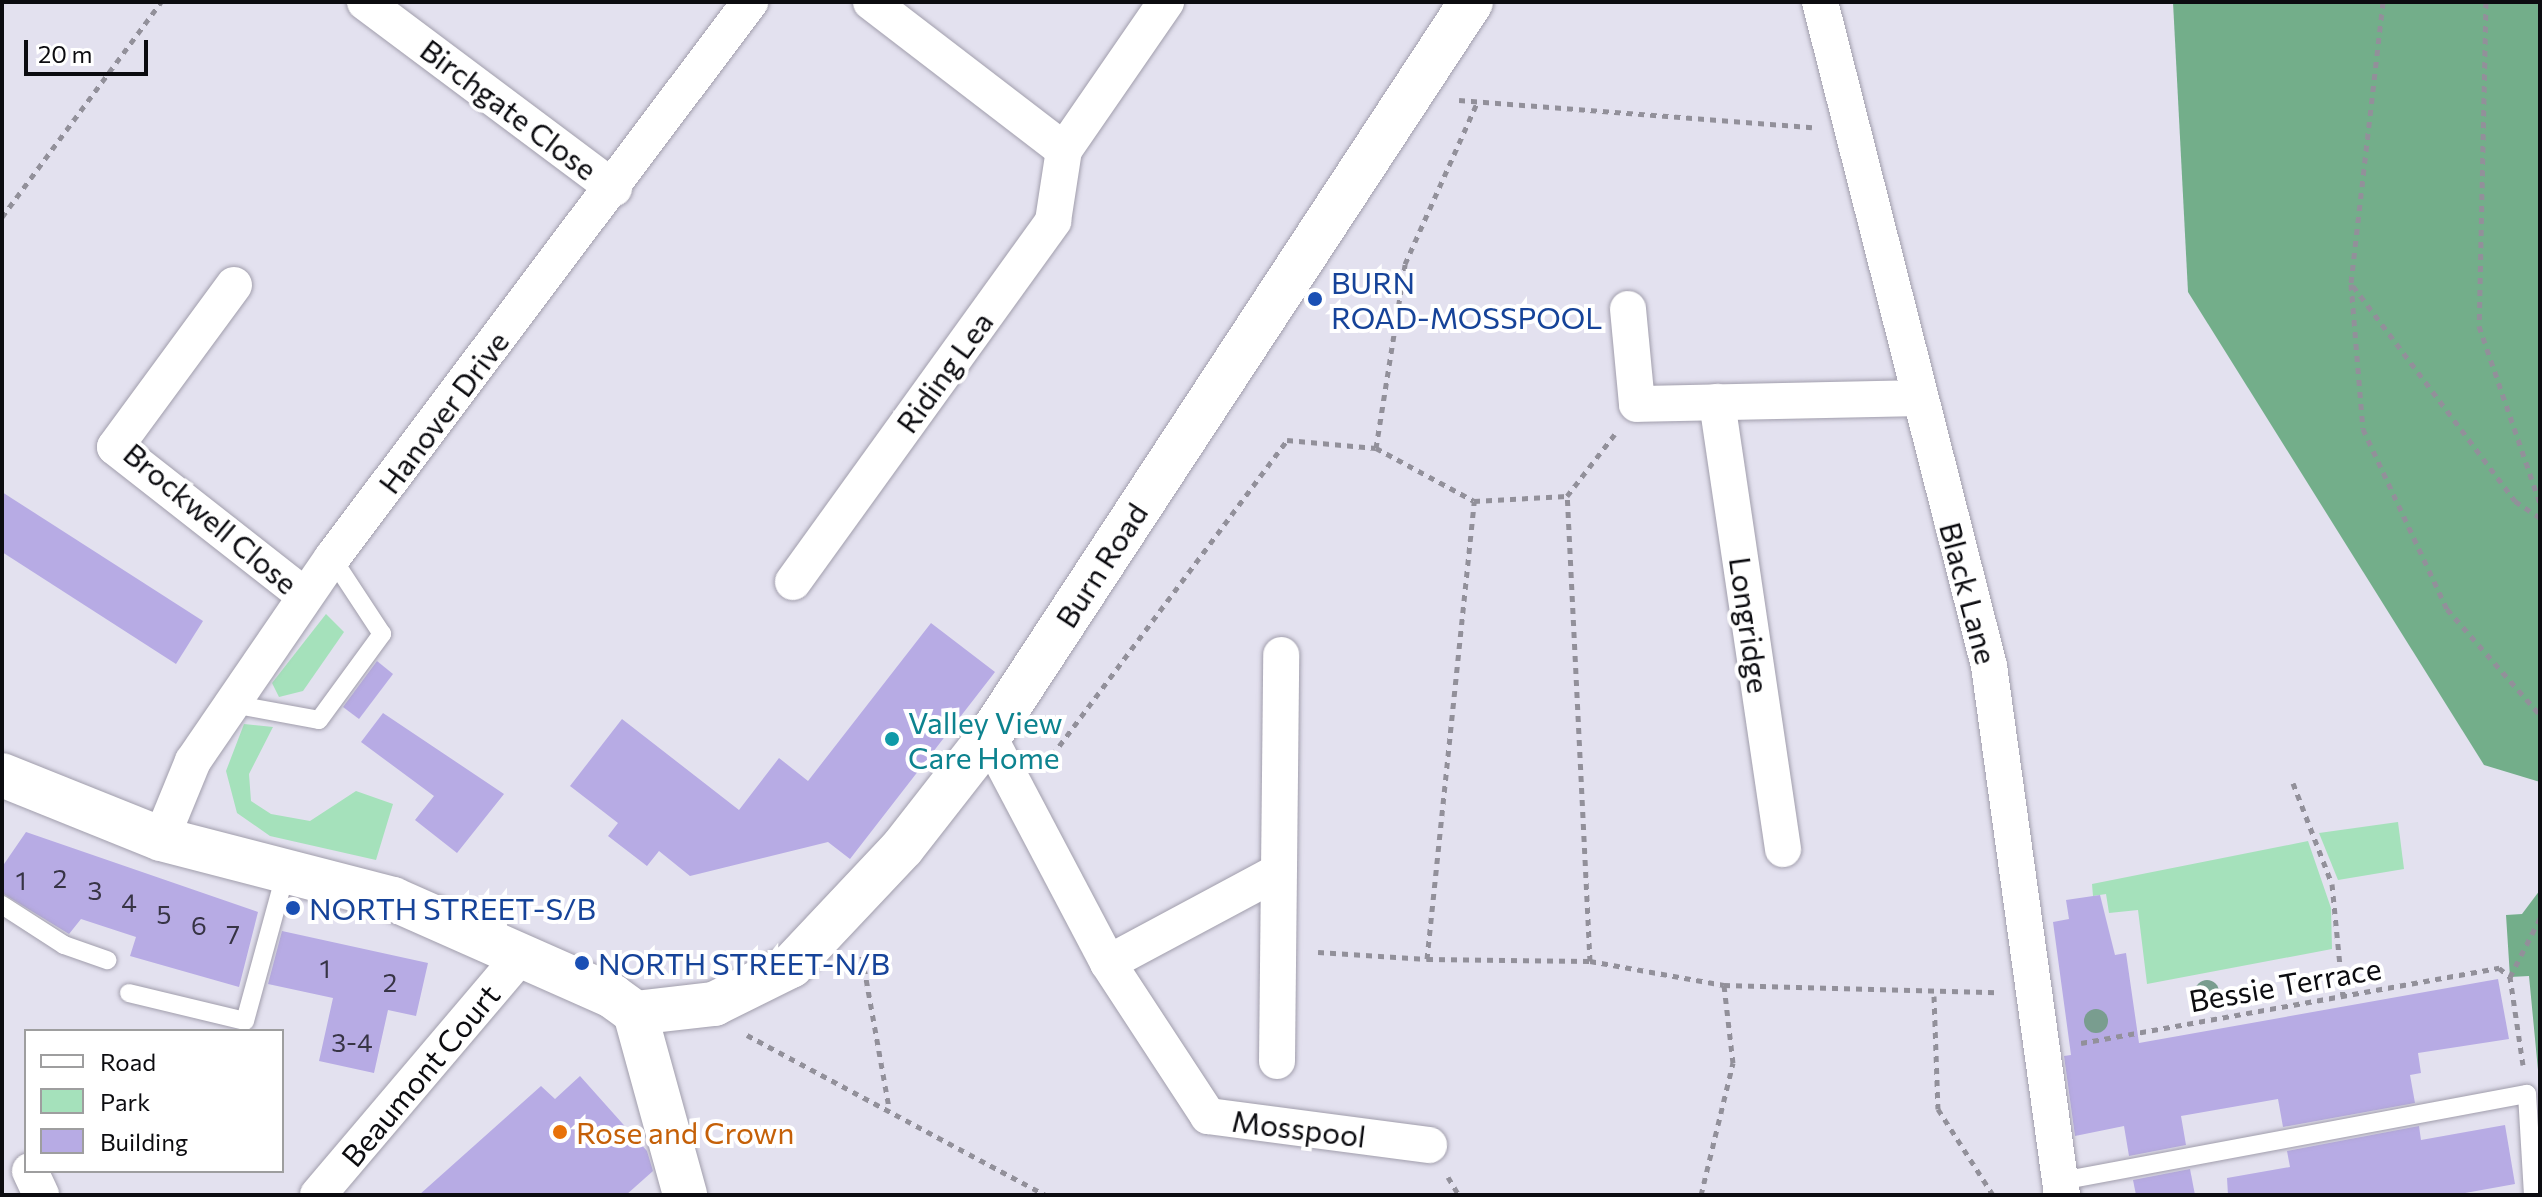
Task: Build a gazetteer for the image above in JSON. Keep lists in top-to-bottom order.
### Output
{
  "streets": {
    "street": [
      "Birchgate Close",
      "Riding Lea",
      "Hanover Drive",
      "Brockwell Close",
      "Burn Road",
      "Black Lane",
      "Longridge",
      "Beaumont Court",
      "Mosspool"
    ],
    "path": ["Bessie Terrace"]
  },
  "crossings": [
    ["Birchgate Close", "Hanover Drive"],
    ["Hanover Drive", "Brockwell Close"],
    ["Burn Road", "Mosspool"]
  ],
  "places": [
    "BURN ROAD-MOSSPOOL",
    "Valley View Care Home",
    "NORTH STREET-S/B",
    "NORTH STREET-N/B",
    "Rose and Crown"
  ],
  "house_numbers": [
    "2",
    "1",
    "3",
    "4",
    "5",
    "6",
    "7",
    "1",
    "2",
    "3-4"
  ],
  "legend": ["Road", "Park", "Building"],
  "scale_bar": "20 m"
}
